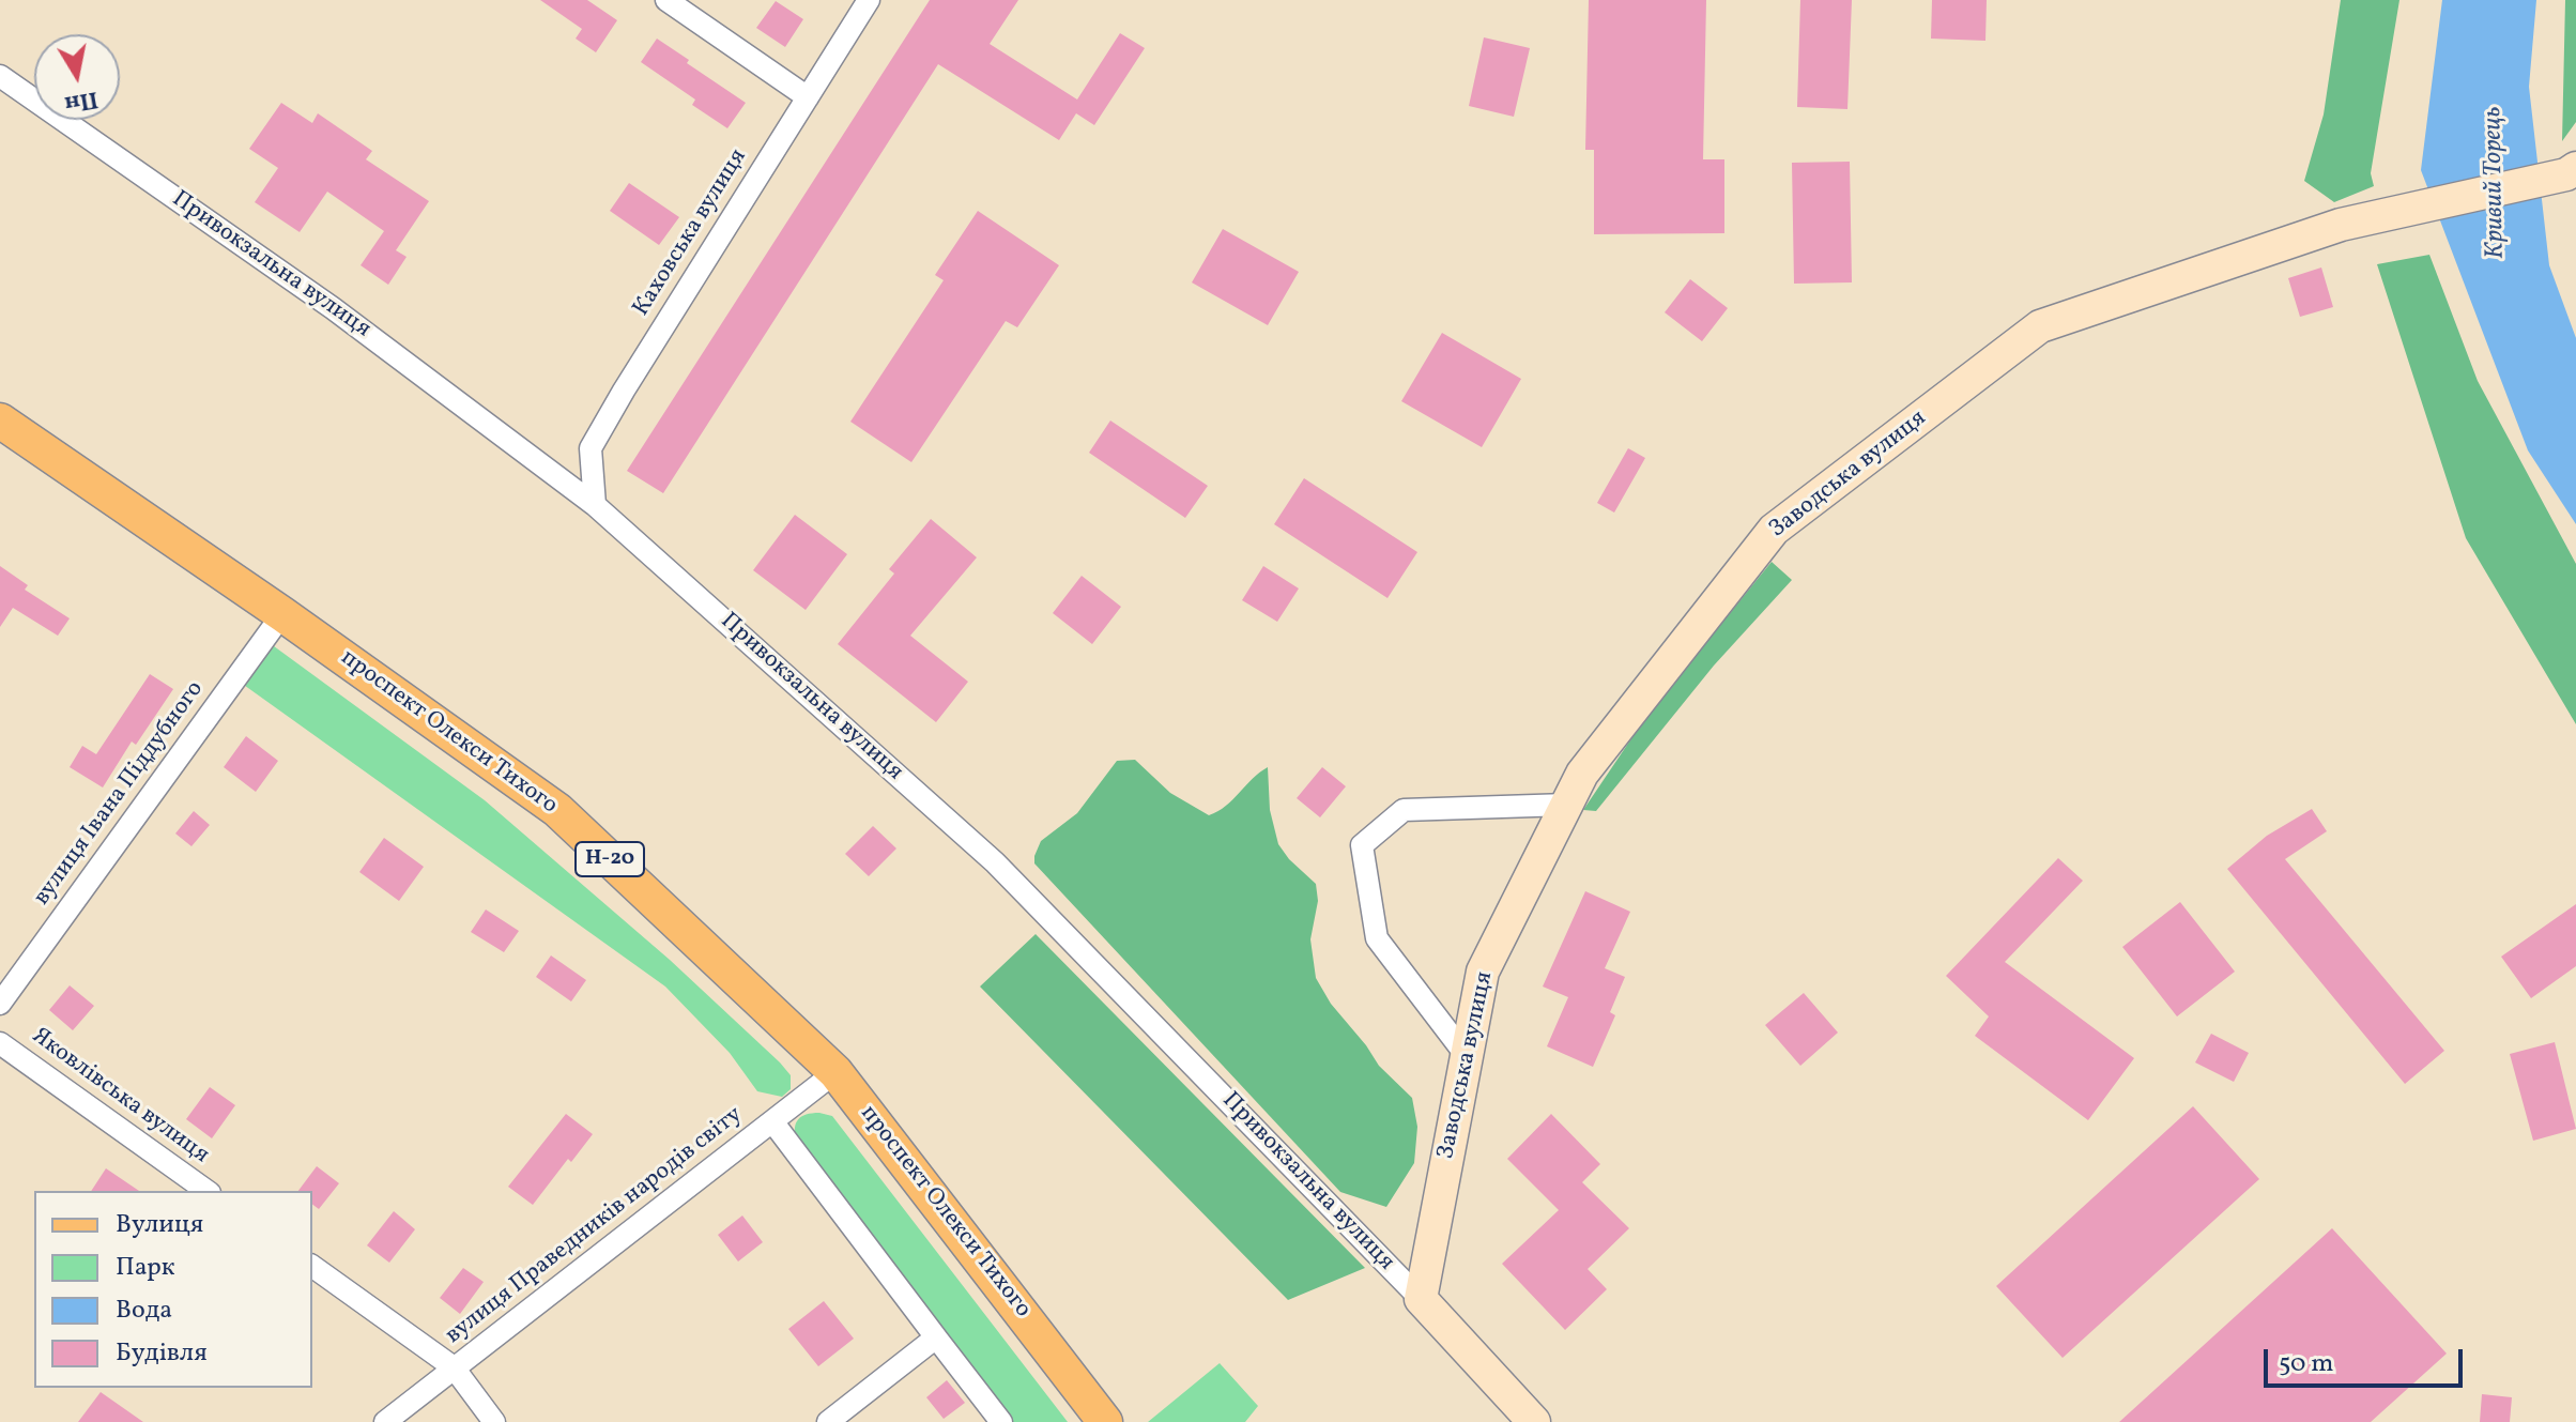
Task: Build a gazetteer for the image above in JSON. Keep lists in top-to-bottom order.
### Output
{
  "streets": {
    "main road": ["проспект Олекси Тихого", "Н-20"],
    "street": [
      "Каховська вулиця",
      "Привокзальна вулиця",
      "Заводська вулиця",
      "вулиця Івана Піддубного",
      "Яковлівська вулиця",
      "вулиця Праведників народів світу"
    ]
  },
  "crossings": [
    ["Каховська вулиця", "Привокзальна вулиця"],
    ["Привокзальна вулиця", "Заводська вулиця"],
    ["проспект Олекси Тихого", "вулиця Івана Піддубного"],
    ["проспект Олекси Тихого", "вулиця Праведників народів світу"]
  ],
  "water": ["Кривий Торець"],
  "legend": [
    "Вулиця",
    "Парк",
    "Вода",
    "Будівля"
  ],
  "scale_bar": "50 m",
  "north": "bottom"
}
